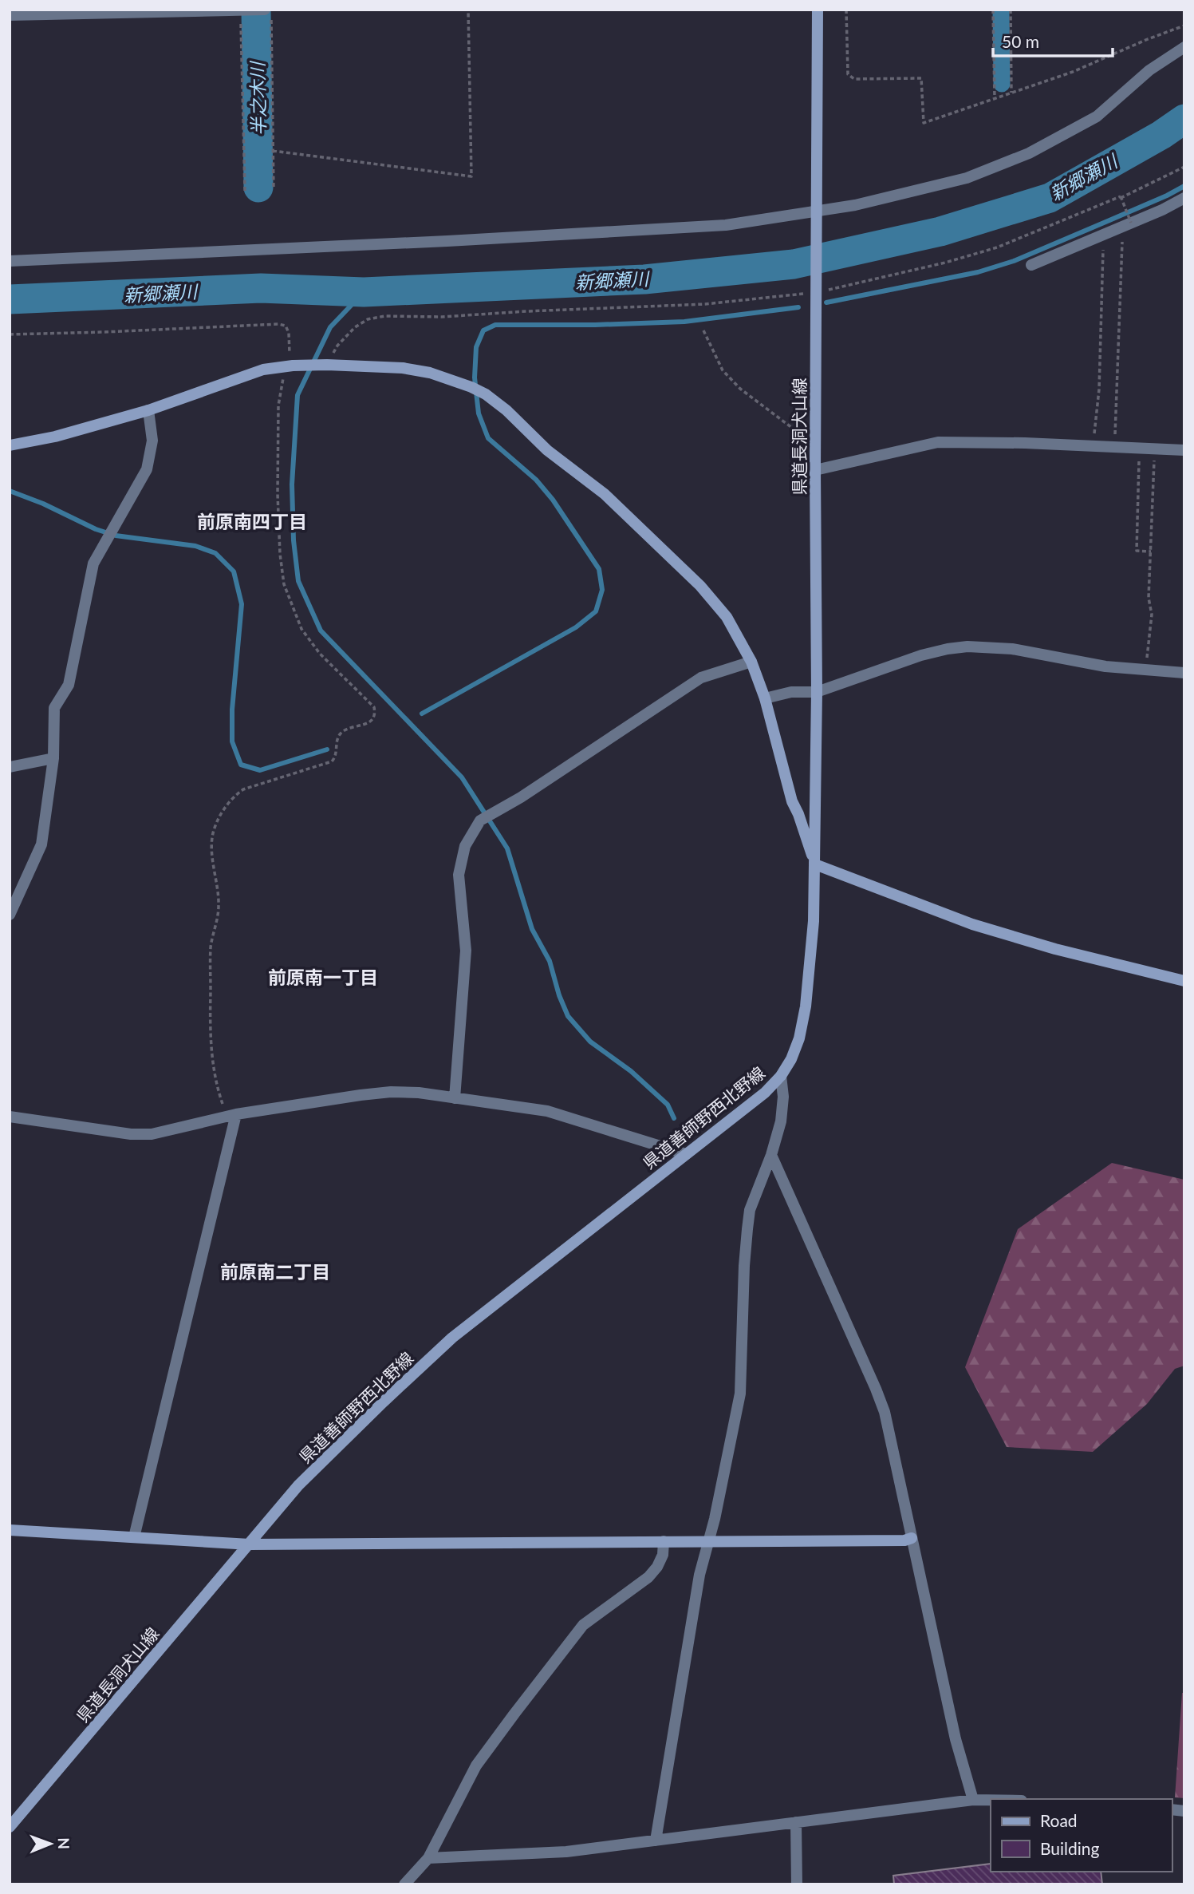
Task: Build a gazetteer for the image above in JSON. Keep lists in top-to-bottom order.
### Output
{
  "streets": {
    "main road": ["県道長洞犬山線", "県道善師野西北野線"]
  },
  "crossings": [
    ["県道長洞犬山線", "県道善師野西北野線"]
  ],
  "districts": ["前原南四丁目", "前原南一丁目", "前原南二丁目"],
  "water": ["半之木川", "新郷瀬川"],
  "legend": ["Road", "Building"],
  "scale_bar": "50 m",
  "north": "right"
}
